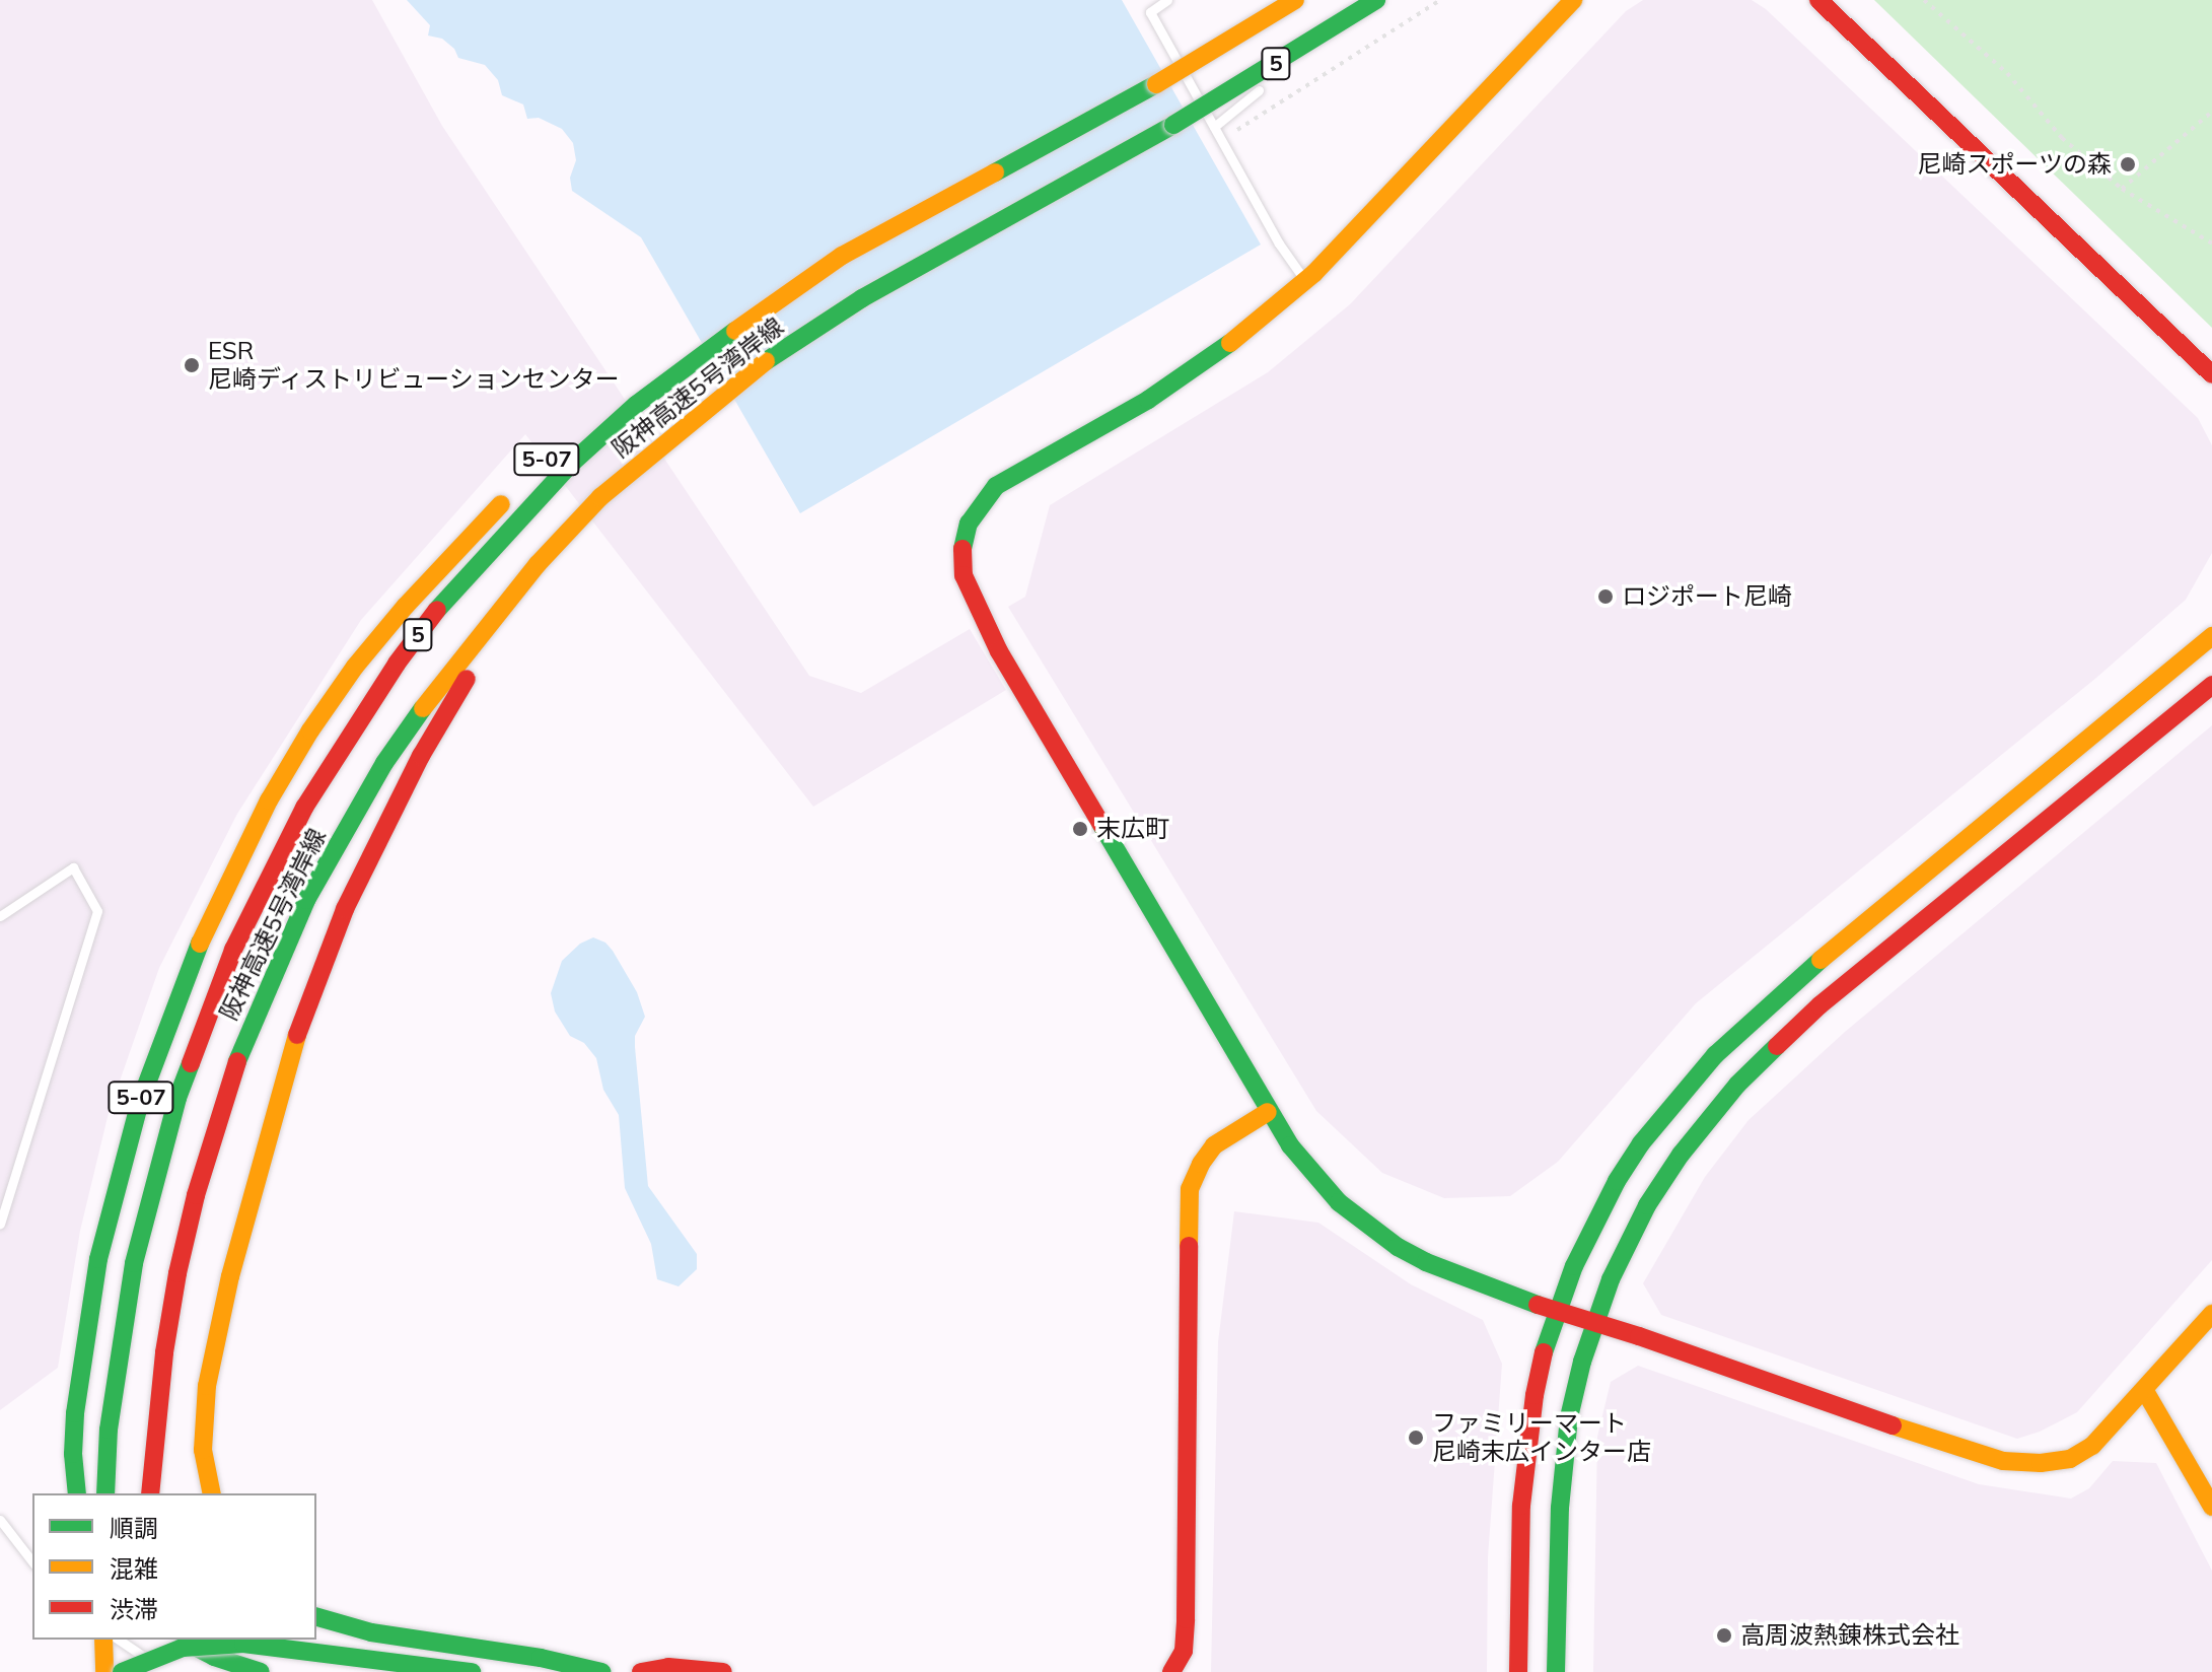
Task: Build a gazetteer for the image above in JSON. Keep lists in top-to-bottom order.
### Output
{
  "streets": {
    "main road": ["5", "阪神高速5号湾岸線", "5-07"]
  },
  "crossings": [
    ["阪神高速5号湾岸線", "5-07"]
  ],
  "places": [
    "尼崎スポーツの森",
    "ESR 尼崎ディストリビューションセンター",
    "ロジポート尼崎",
    "末広町",
    "ファミリーマート 尼崎末広インター店",
    "高周波熱錬株式会社"
  ],
  "legend": ["順調", "混雑", "渋滞"]
}
